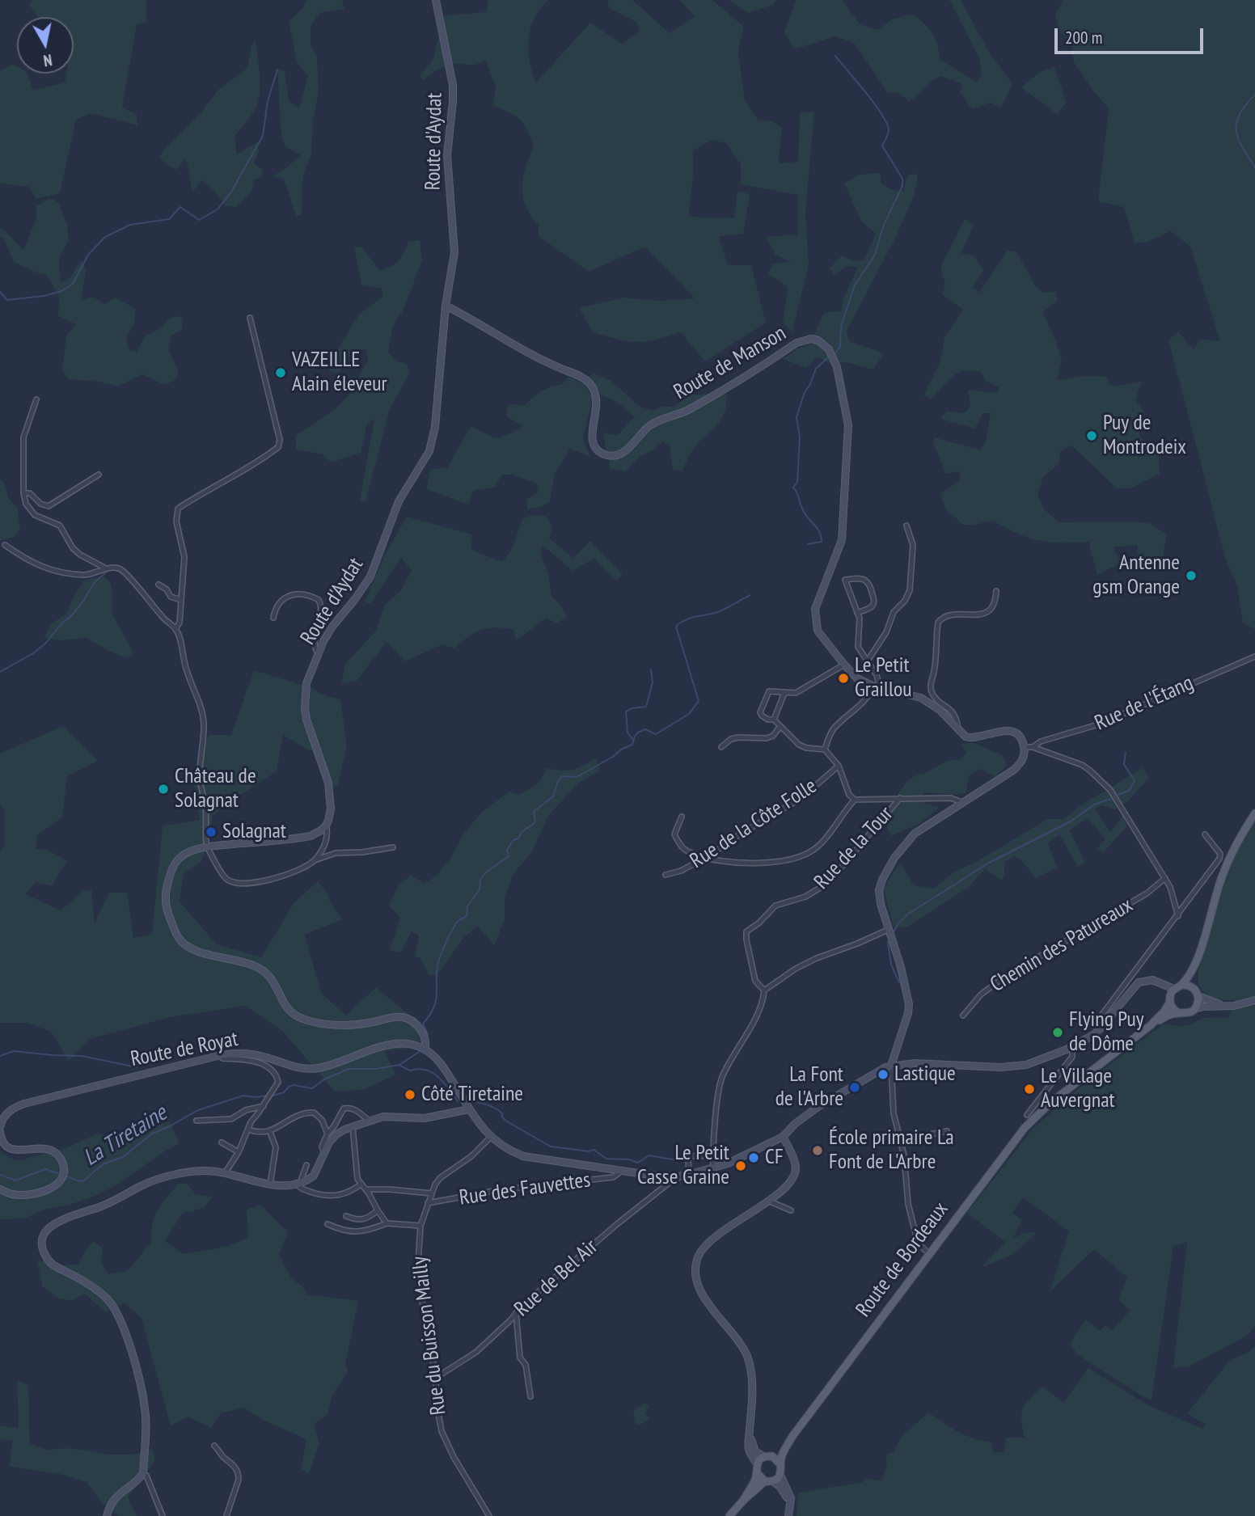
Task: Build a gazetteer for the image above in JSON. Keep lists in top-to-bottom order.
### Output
{
  "streets": {
    "main road": [
      "Route d'Aydat",
      "Route de Manson",
      "Route de Royat",
      "Route de Bordeaux"
    ],
    "street": [
      "Rue de l'Étang",
      "Rue de la Côte Folle",
      "Rue de la Tour",
      "Chemin des Patureaux",
      "Rue des Fauvettes",
      "Rue de Bel Air",
      "Rue du Buisson Mailly"
    ]
  },
  "crossings": [
    ["Route d'Aydat", "Route de Manson"],
    ["Rue des Fauvettes", "Rue du Buisson Mailly"],
    ["Rue de Bel Air", "Rue du Buisson Mailly"]
  ],
  "water": ["La Tiretaine"],
  "places": [
    "VAZEILLE Alain éleveur",
    "Puy de Montrodeix",
    "Antenne gsm Orange",
    "Le Petit Graillou",
    "Château de Solagnat",
    "Solagnat",
    "Flying Puy de Dôme",
    "Lastique",
    "La Font de l'Arbre",
    "Le Village Auvergnat",
    "Côté Tiretaine",
    "École primaire La Font de L'Arbre",
    "CF",
    "Le Petit Casse Graine"
  ],
  "scale_bar": "200 m",
  "north": "bottom"
}
